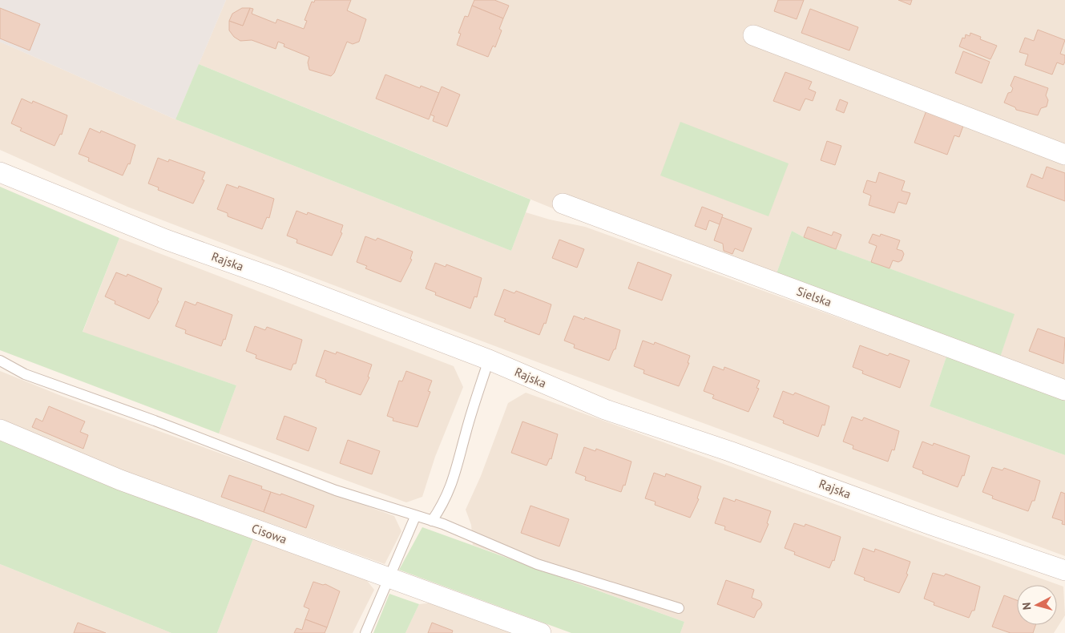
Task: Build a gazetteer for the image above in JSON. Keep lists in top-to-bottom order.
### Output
{
  "streets": {
    "street": ["Rajska", "Sielska", "Cisowa"]
  },
  "north": "left"
}
